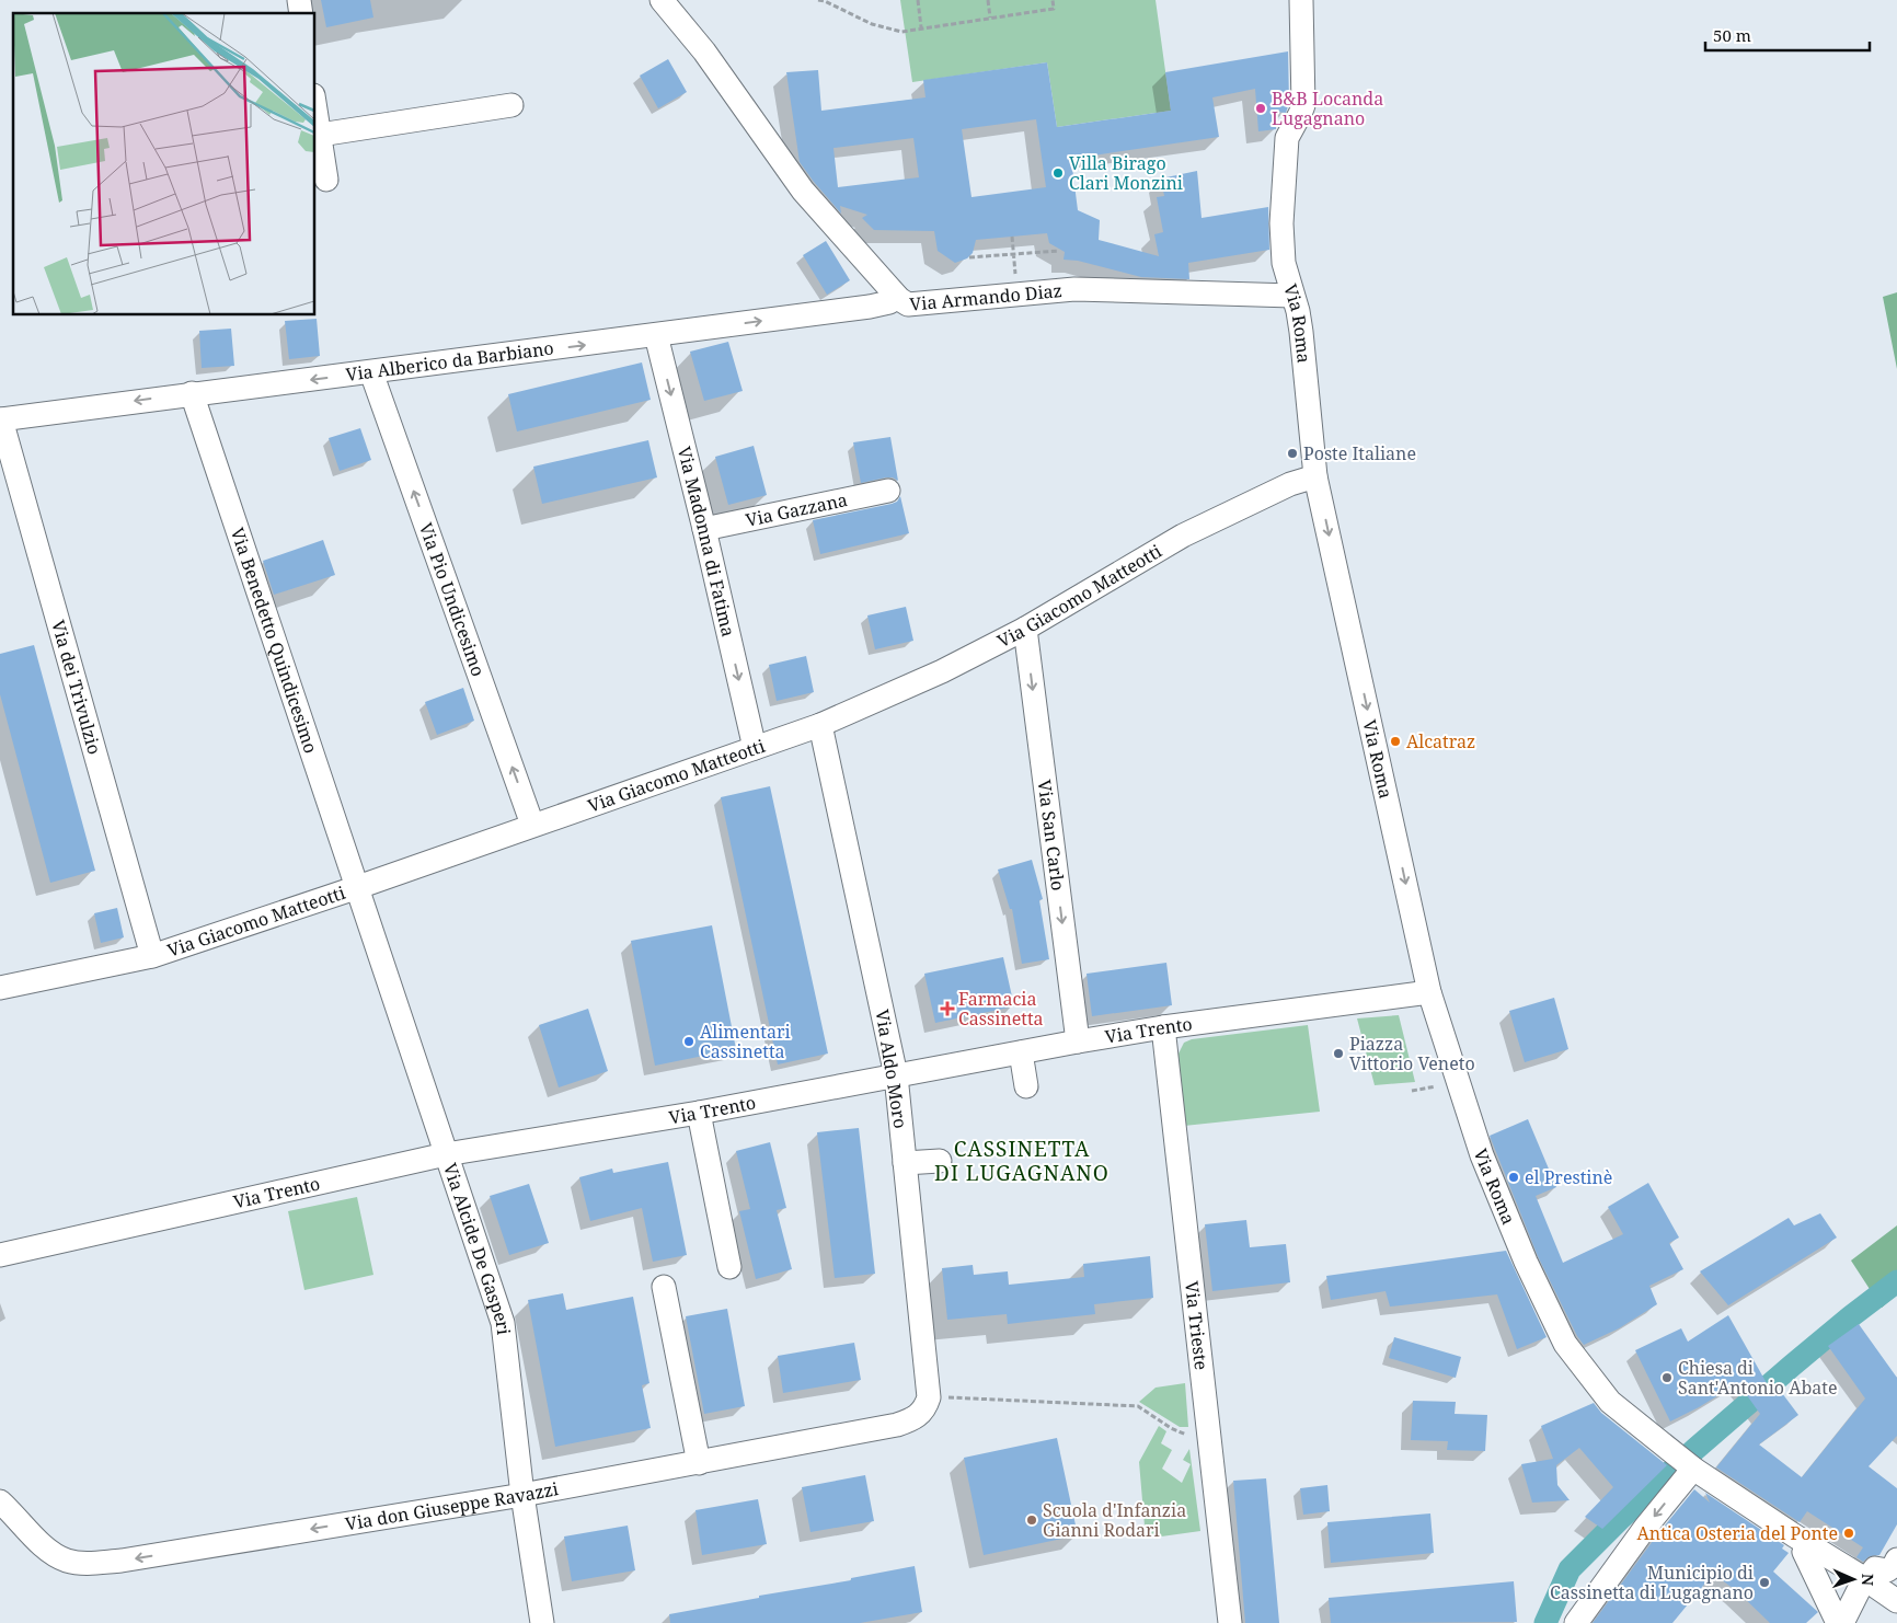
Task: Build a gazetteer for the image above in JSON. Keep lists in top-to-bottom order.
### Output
{
  "streets": {
    "street": [
      "Via Armando Diaz",
      "Via Roma",
      "Via Alberico da Barbiano",
      "Via Gazzana",
      "Via Madonna di Fatima",
      "Via Giacomo Matteotti",
      "Via Pio Undicesimo",
      "Via Benedetto Quindicesimo",
      "Via dei Trivulzio",
      "Via San Carlo",
      "Via Trento",
      "Via Aldo Moro",
      "Via Alcide De Gasperi",
      "Via Trieste",
      "Via don Giuseppe Ravazzi"
    ]
  },
  "crossings": [
    ["Via Armando Diaz", "Via Roma"],
    ["Via Armando Diaz", "Via Alberico da Barbiano"],
    ["Via Roma", "Via Giacomo Matteotti"],
    ["Via Roma", "Via Trento"],
    ["Via Alberico da Barbiano", "Via Madonna di Fatima"],
    ["Via Alberico da Barbiano", "Via Pio Undicesimo"],
    ["Via Alberico da Barbiano", "Via Benedetto Quindicesimo"],
    ["Via Alberico da Barbiano", "Via dei Trivulzio"],
    ["Via Gazzana", "Via Madonna di Fatima"],
    ["Via Madonna di Fatima", "Via Giacomo Matteotti"],
    ["Via Giacomo Matteotti", "Via Pio Undicesimo"],
    ["Via Giacomo Matteotti", "Via Benedetto Quindicesimo"],
    ["Via Giacomo Matteotti", "Via dei Trivulzio"],
    ["Via Giacomo Matteotti", "Via San Carlo"],
    ["Via Giacomo Matteotti", "Via Aldo Moro"],
    ["Via Giacomo Matteotti", "Via Alcide De Gasperi"],
    ["Via Benedetto Quindicesimo", "Via Alcide De Gasperi"],
    ["Via San Carlo", "Via Trento"],
    ["Via Trento", "Via Aldo Moro"],
    ["Via Trento", "Via Alcide De Gasperi"],
    ["Via Trento", "Via Trieste"],
    ["Via Aldo Moro", "Via don Giuseppe Ravazzi"],
    ["Via Alcide De Gasperi", "Via don Giuseppe Ravazzi"]
  ],
  "one_way": [
    "Via Madonna di Fatima",
    "Via Pio Undicesimo",
    "Via San Carlo",
    "Via don Giuseppe Ravazzi"
  ],
  "districts": ["CASSINETTA DI LUGAGNANO"],
  "places": {
    "other": [
      "B&B Locanda Lugagnano",
      "Villa Birago Clari Monzini",
      "Poste Italiane",
      "Alcatraz",
      "Alimentari Cassinetta",
      "Piazza Vittorio Veneto",
      "el Prestinè",
      "Chiesa di Sant'Antonio Abate",
      "Scuola d'Infanzia Gianni Rodari",
      "Antica Osteria del Ponte",
      "Municipio di Cassinetta di Lugagnano"
    ],
    "health": ["Farmacia Cassinetta"]
  },
  "scale_bar": "50 m",
  "north": "right"
}
